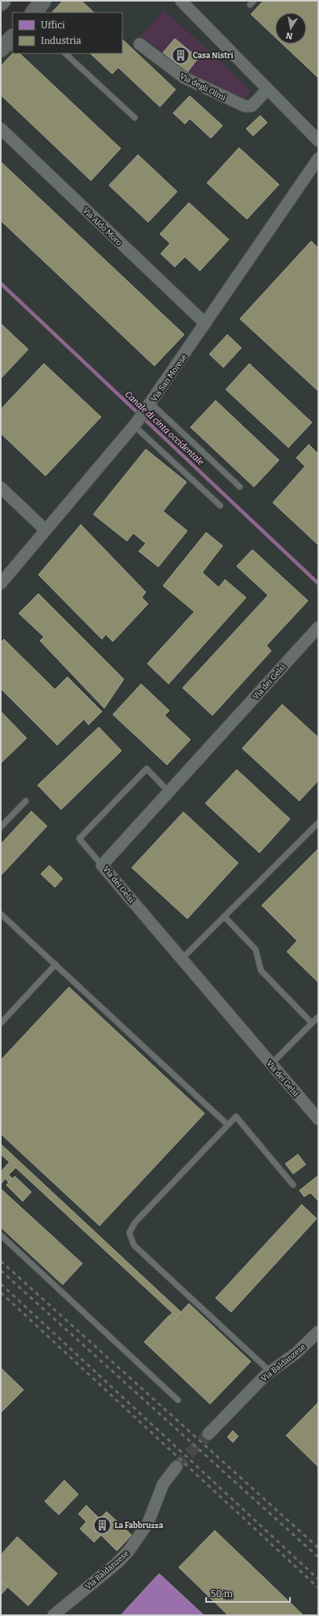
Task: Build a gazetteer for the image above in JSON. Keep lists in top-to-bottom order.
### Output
{
  "streets": {
    "street": [
      "Via degli Olmi",
      "Via Aldo Moro",
      "Via San Morese",
      "Via dei Gelsi",
      "Via Baldanzese"
    ]
  },
  "crossings": [
    ["Via Aldo Moro", "Via San Morese"]
  ],
  "water": ["Canale di cinta occidentale"],
  "places": {
    "building": ["Casa Nistri", "La Fabbruzza"]
  },
  "legend": ["Uffici", "Industria"],
  "scale_bar": "50 m",
  "north": "bottom"
}
